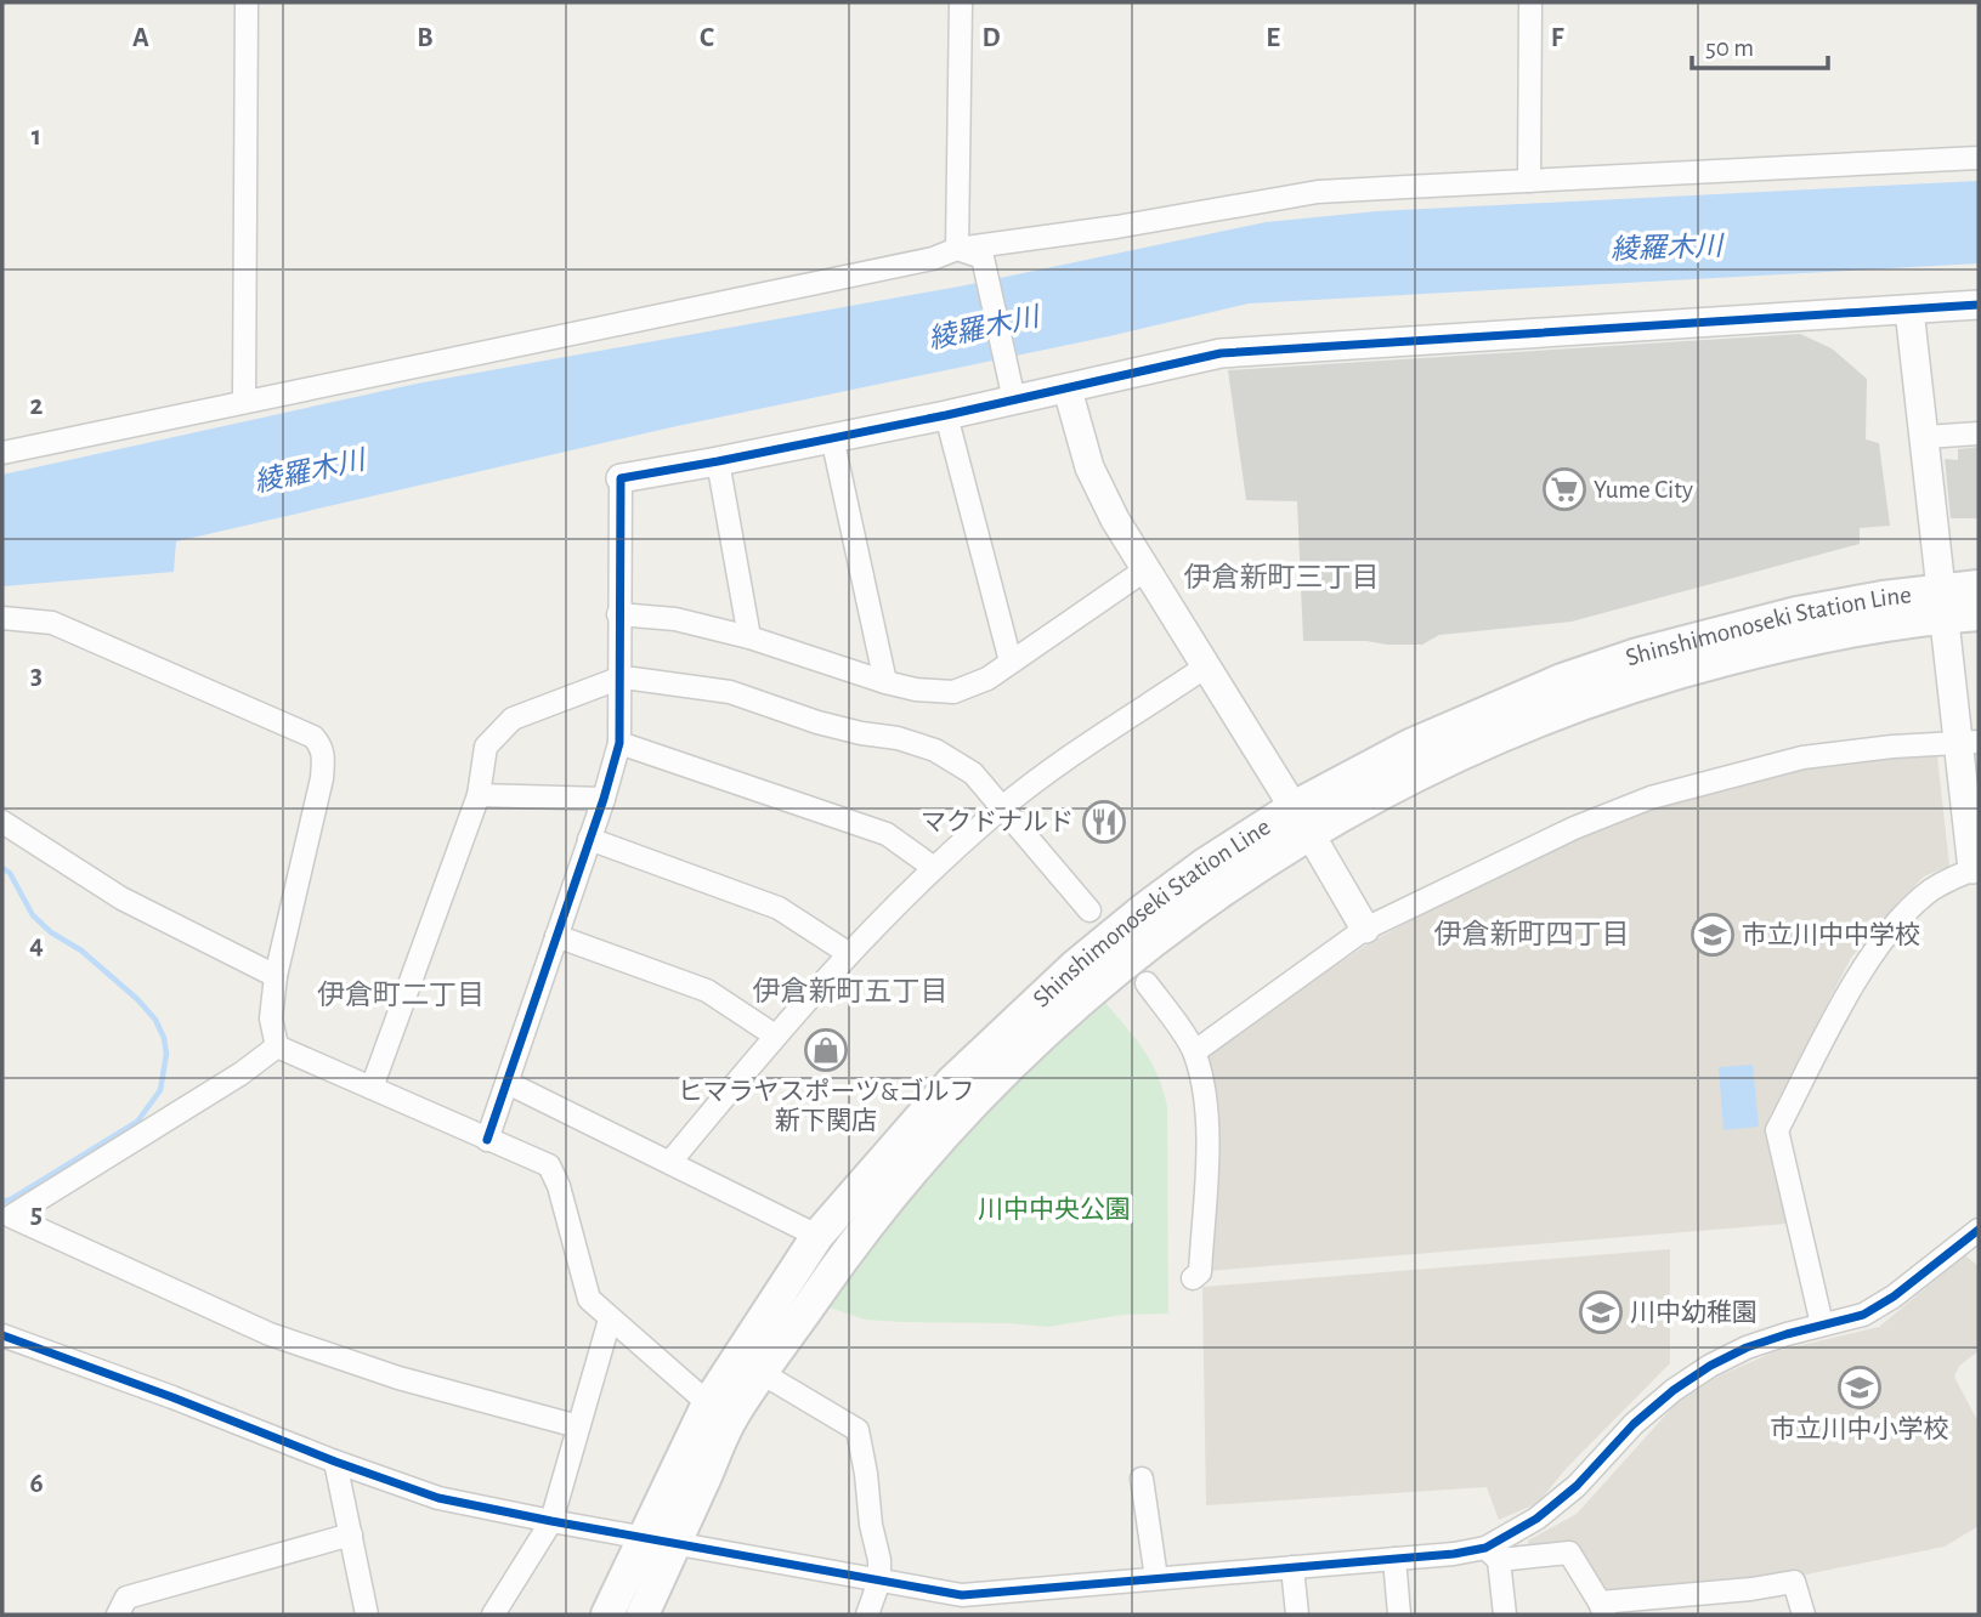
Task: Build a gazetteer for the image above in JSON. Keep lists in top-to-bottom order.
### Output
{
  "streets": {
    "main road": ["Shinshimonoseki Station Line"]
  },
  "districts": [
    "伊倉新町三丁目",
    "伊倉新町四丁目",
    "伊倉新町五丁目",
    "伊倉町二丁目"
  ],
  "water": ["綾羅木川"],
  "parks": ["川中中央公園"],
  "places": {
    "supermarket": ["Yume City"],
    "restaurant": ["マクドナルド"],
    "school or university": ["市立川中中学校", "川中幼稚園", "市立川中小学校"],
    "shop": ["ヒマラヤスポーツ&ゴルフ 新下関店"]
  },
  "scale_bar": "50 m",
  "grid": {
    "columns": [
      "A",
      "B",
      "C",
      "D",
      "E",
      "F"
    ],
    "rows": [
      "1",
      "2",
      "3",
      "4",
      "5",
      "6"
    ]
  }
}
